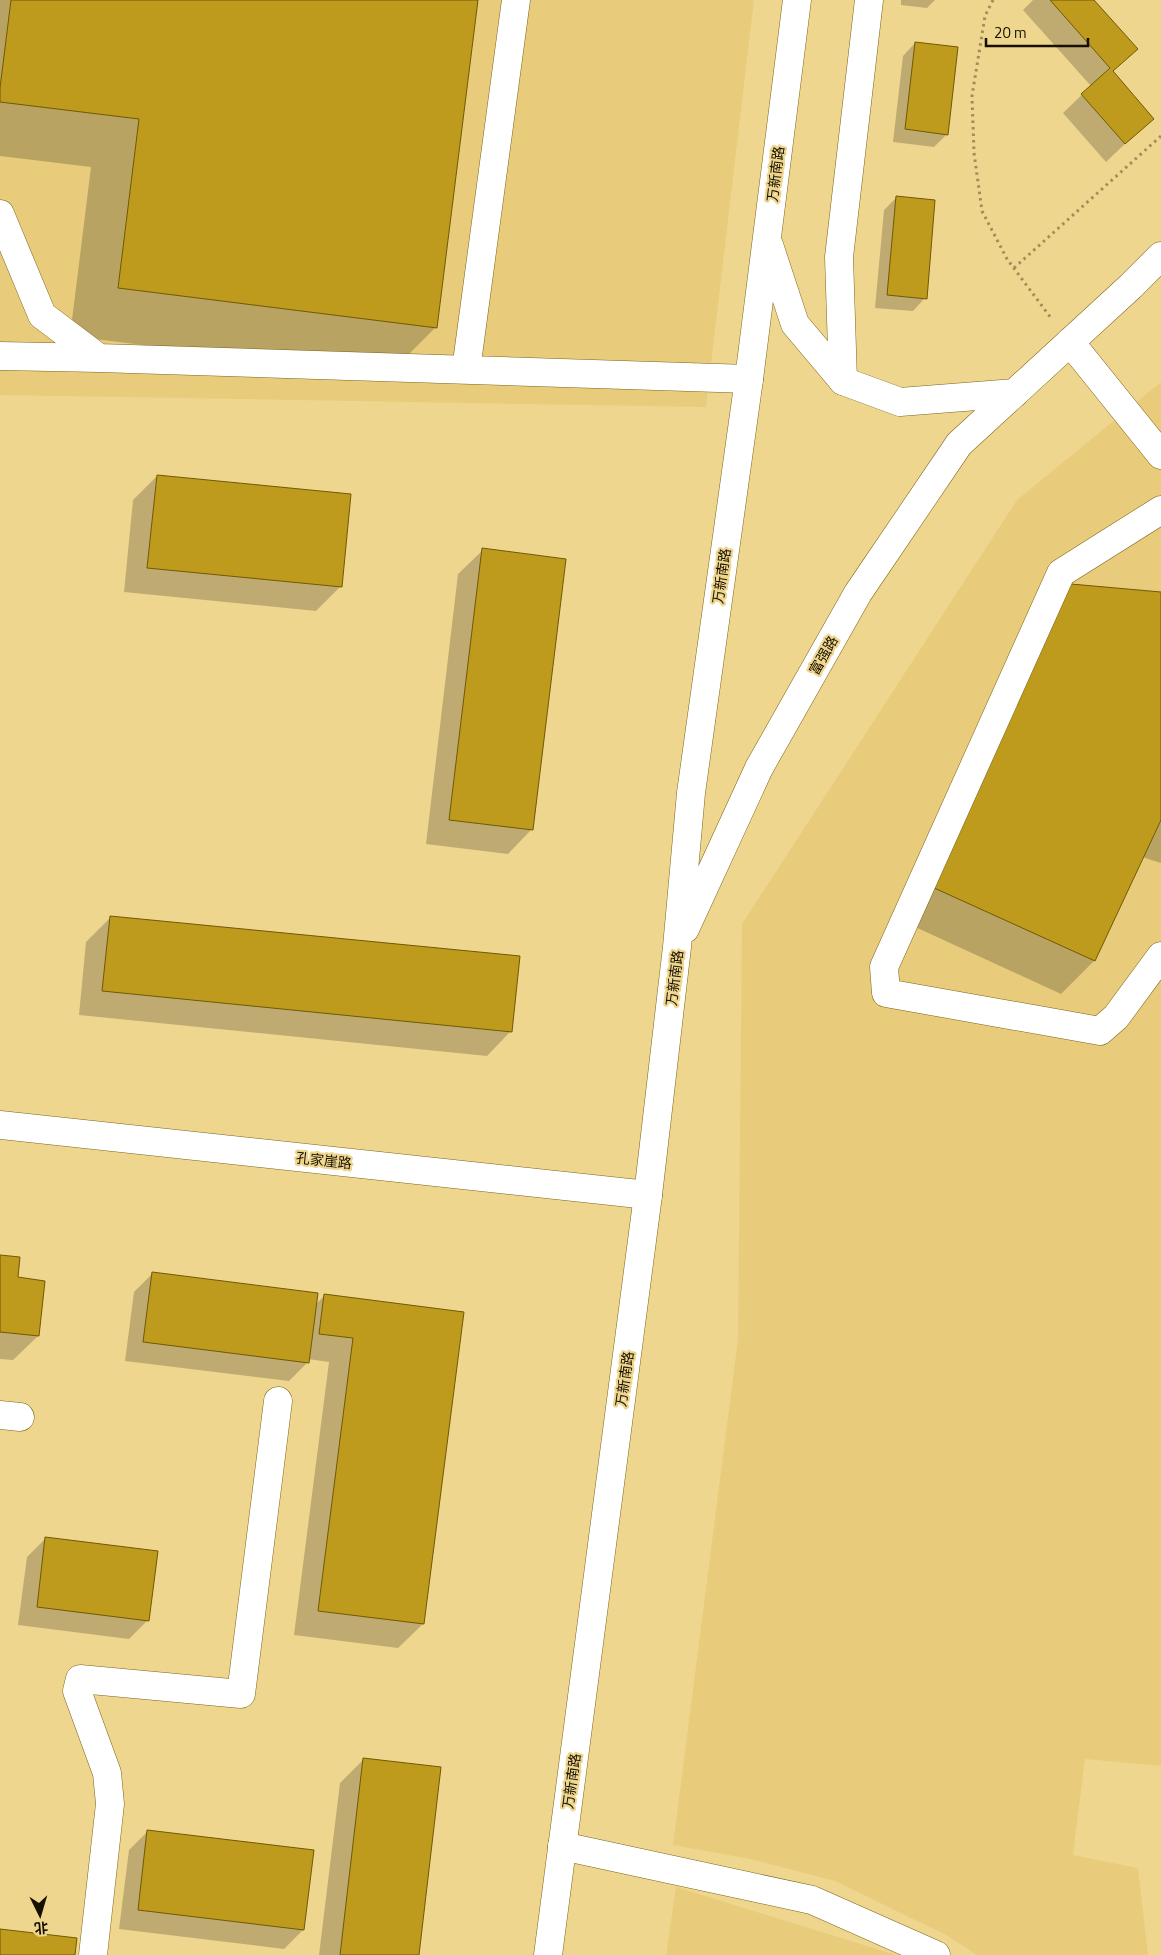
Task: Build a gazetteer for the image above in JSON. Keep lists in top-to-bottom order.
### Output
{
  "streets": {
    "main road": ["万新南路", "富强路", "孔家崖路"]
  },
  "crossings": [
    ["万新南路", "富强路"],
    ["万新南路", "孔家崖路"]
  ],
  "scale_bar": "20 m",
  "north": "bottom"
}
